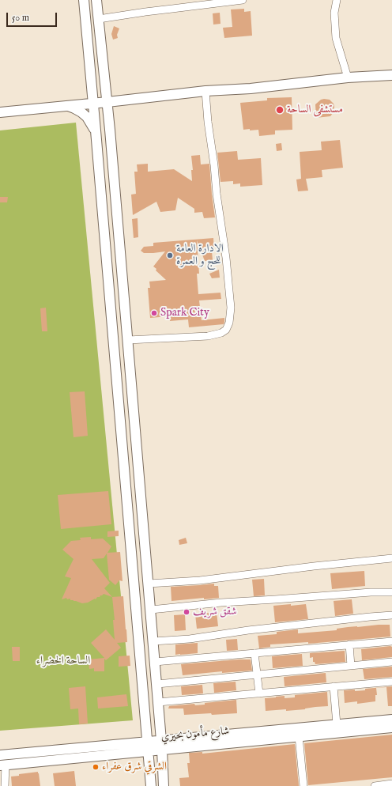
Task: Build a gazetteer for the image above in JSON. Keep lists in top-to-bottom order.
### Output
{
  "streets": {
    "street": ["شارع مأمون بحيري"]
  },
  "parks": ["الساحة الخضراء"],
  "places": [
    "مستشفى الساحة",
    "الادارة العامة للحج و العمرة",
    "Spark City",
    "شقق شريف",
    "الشرقي شرق عفراء"
  ],
  "scale_bar": "50 m"
}
